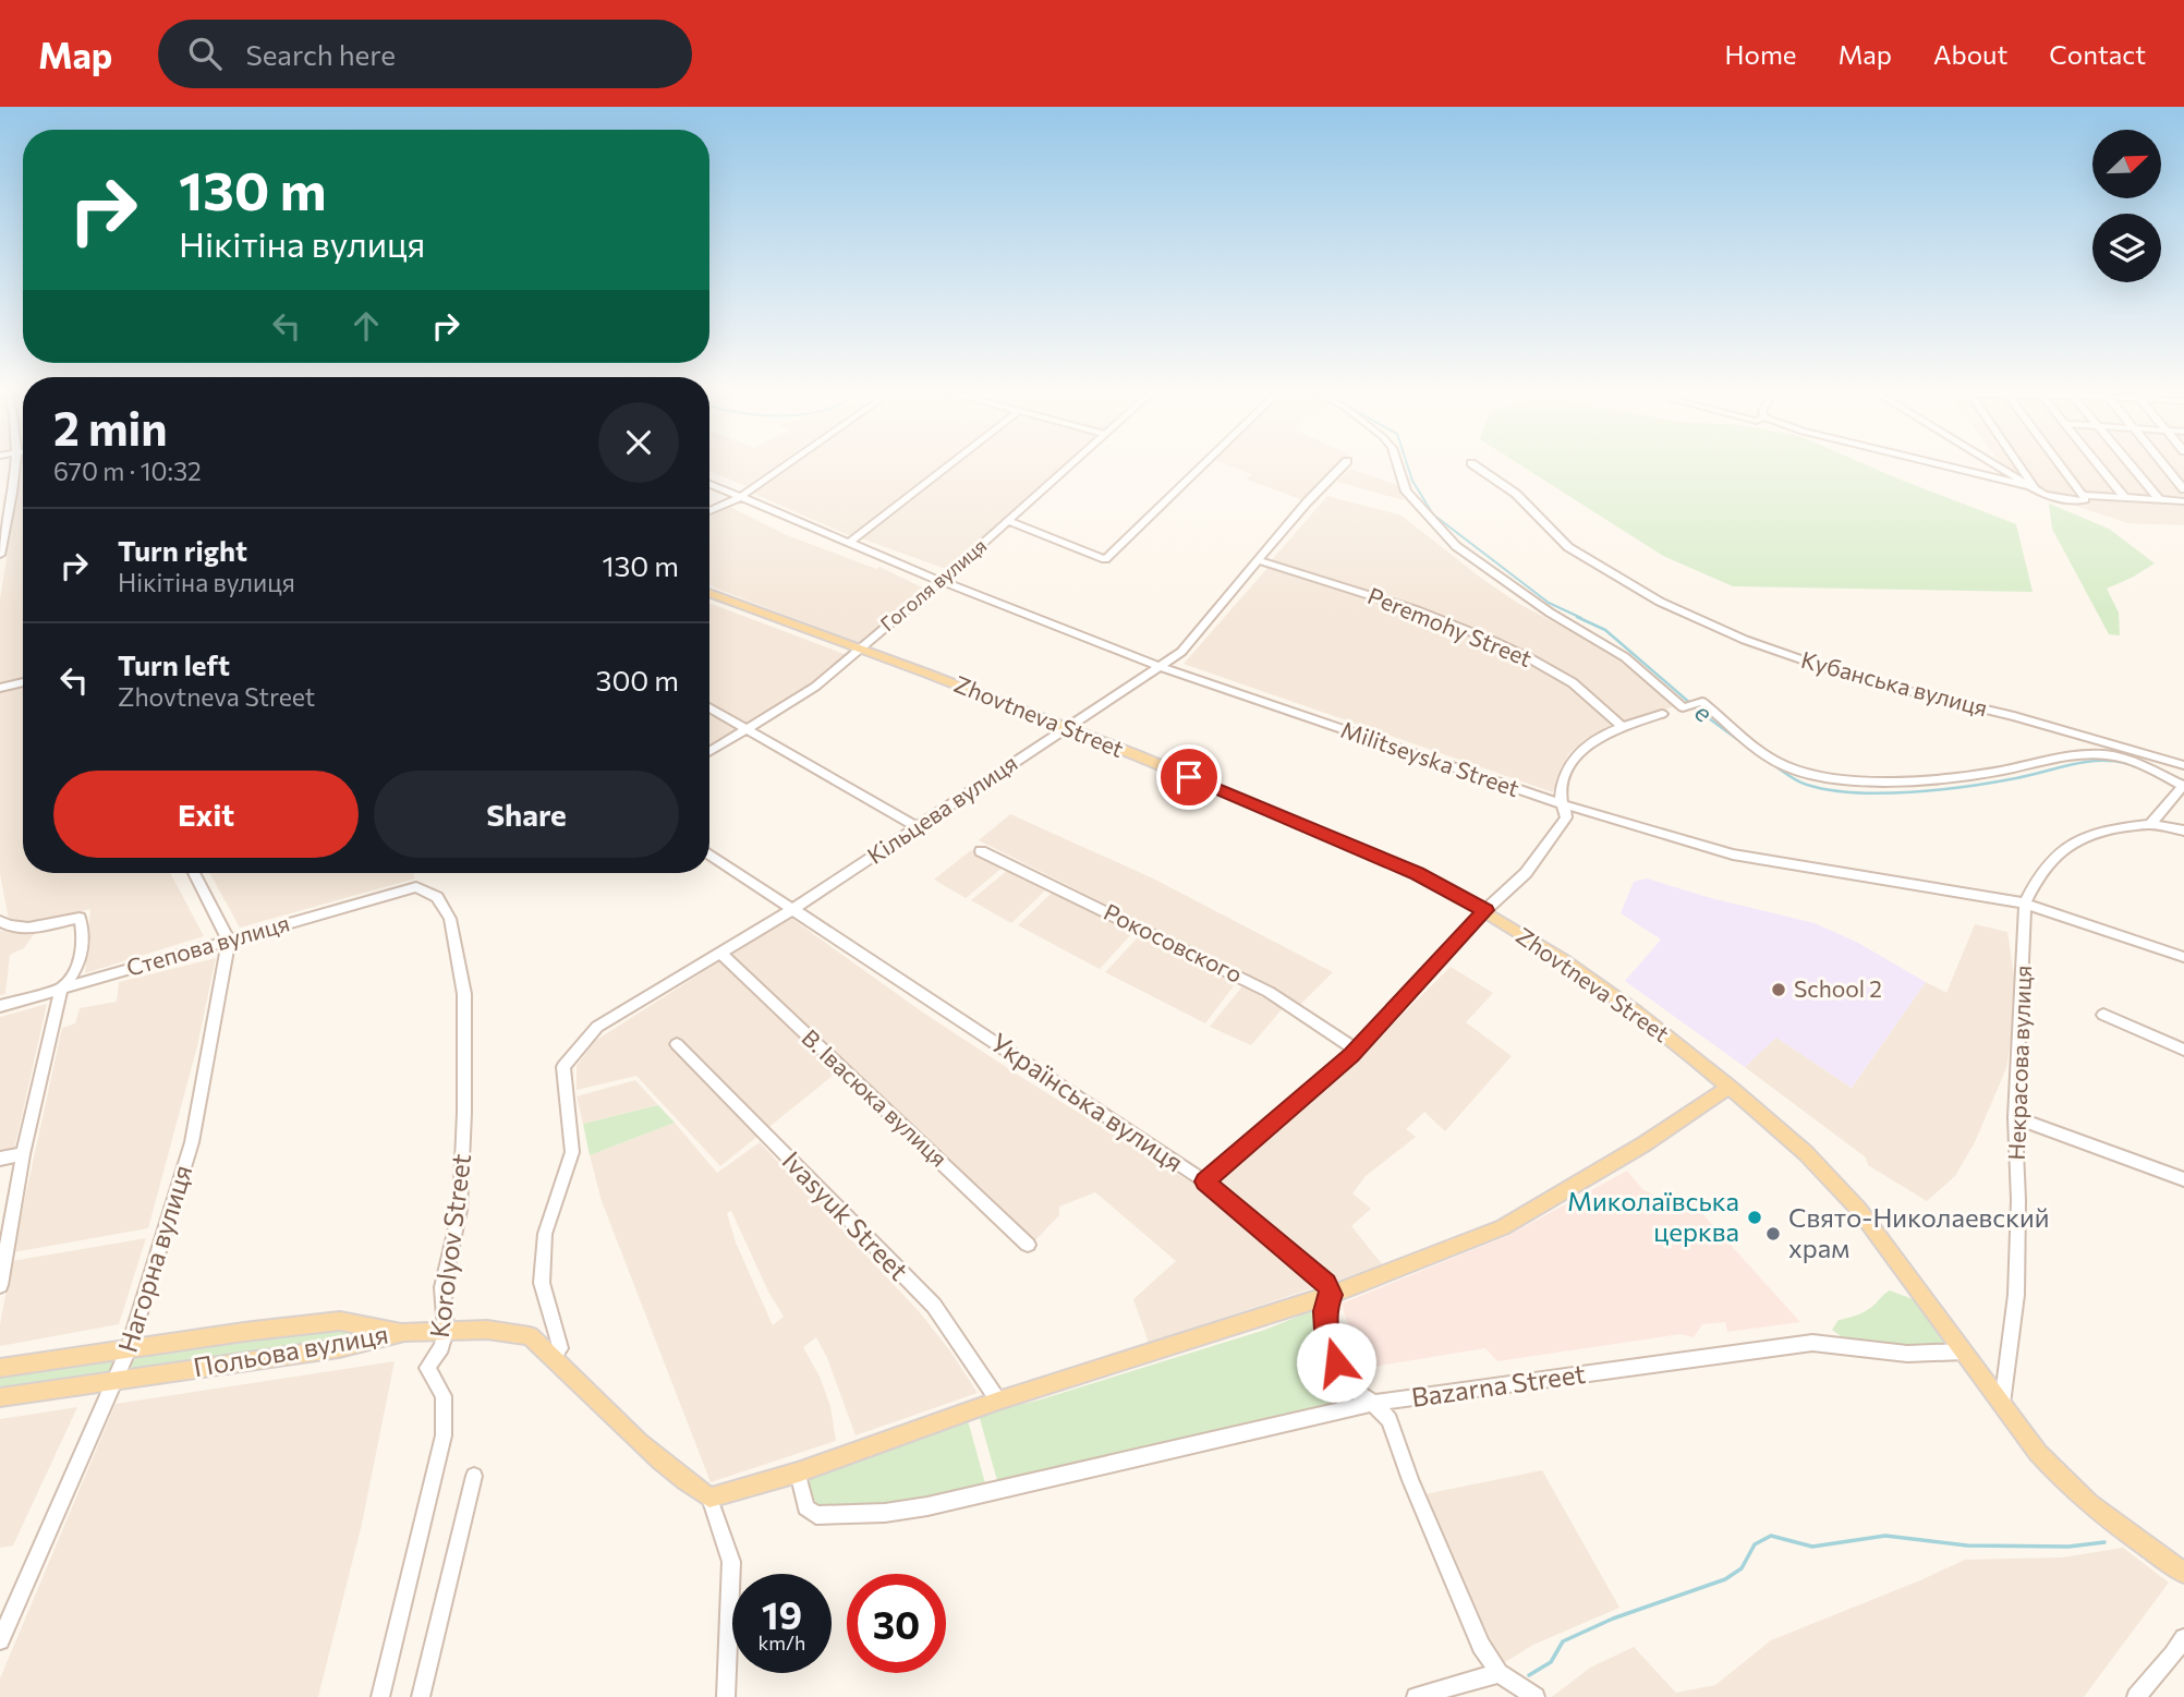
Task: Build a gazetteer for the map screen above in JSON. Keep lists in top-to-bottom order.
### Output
{
  "streets": {
    "main road": ["Zhovtneva Street", "Польова вулиця"],
    "street": [
      "Гоголя вулиця",
      "Peremohy Street",
      "Кубанська вулиця",
      "Militseyska Street",
      "Кільцева вулиця",
      "Рокосовского",
      "Степова вулиця",
      "Некрасова вулиця",
      "В. Івасюка вулиця",
      "Українська вулиця",
      "Ivasyuk Street",
      "Korolyov Street",
      "Нагорна вулиця",
      "Bazarna Street"
    ]
  },
  "crossings": [
    ["Гоголя вулиця", "Zhovtneva Street"],
    ["Гоголя вулиця", "Militseyska Street"],
    ["Peremohy Street", "Кільцева вулиця"],
    ["Zhovtneva Street", "Кільцева вулиця"],
    ["Zhovtneva Street", "Некрасова вулиця"],
    ["Zhovtneva Street", "Bazarna Street"],
    ["Militseyska Street", "Кільцева вулиця"],
    ["Militseyska Street", "Некрасова вулиця"],
    ["Кільцева вулиця", "В. Івасюка вулиця"],
    ["Кільцева вулиця", "Українська вулиця"],
    ["Степова вулиця", "Korolyov Street"],
    ["Степова вулиця", "Нагорна вулиця"],
    ["Нагорна вулиця", "Польова вулиця"]
  ],
  "water": ["e"],
  "places": ["School 2", "Миколаївська церква", "Свято-Николаевский храм"],
  "north": "top right",
  "page": {
    "header": "Map",
    "search": "Search here",
    "nav": [
      "Home",
      "Map",
      "About",
      "Contact"
    ],
    "turn": ["130 m", "Нікітіна вулиця"],
    "heading": ["2 min", "670 m · 10:32"],
    "list": [
      {
        "name": "Turn right",
        "note": "Нікітіна вулиця",
        "value": "130 m"
      },
      {
        "name": "Turn left",
        "note": "Zhovtneva Street",
        "value": "300 m"
      }
    ],
    "buttons": ["Exit", "Share"],
    "speed": "19 km/h",
    "limit": "30"
  }
}
